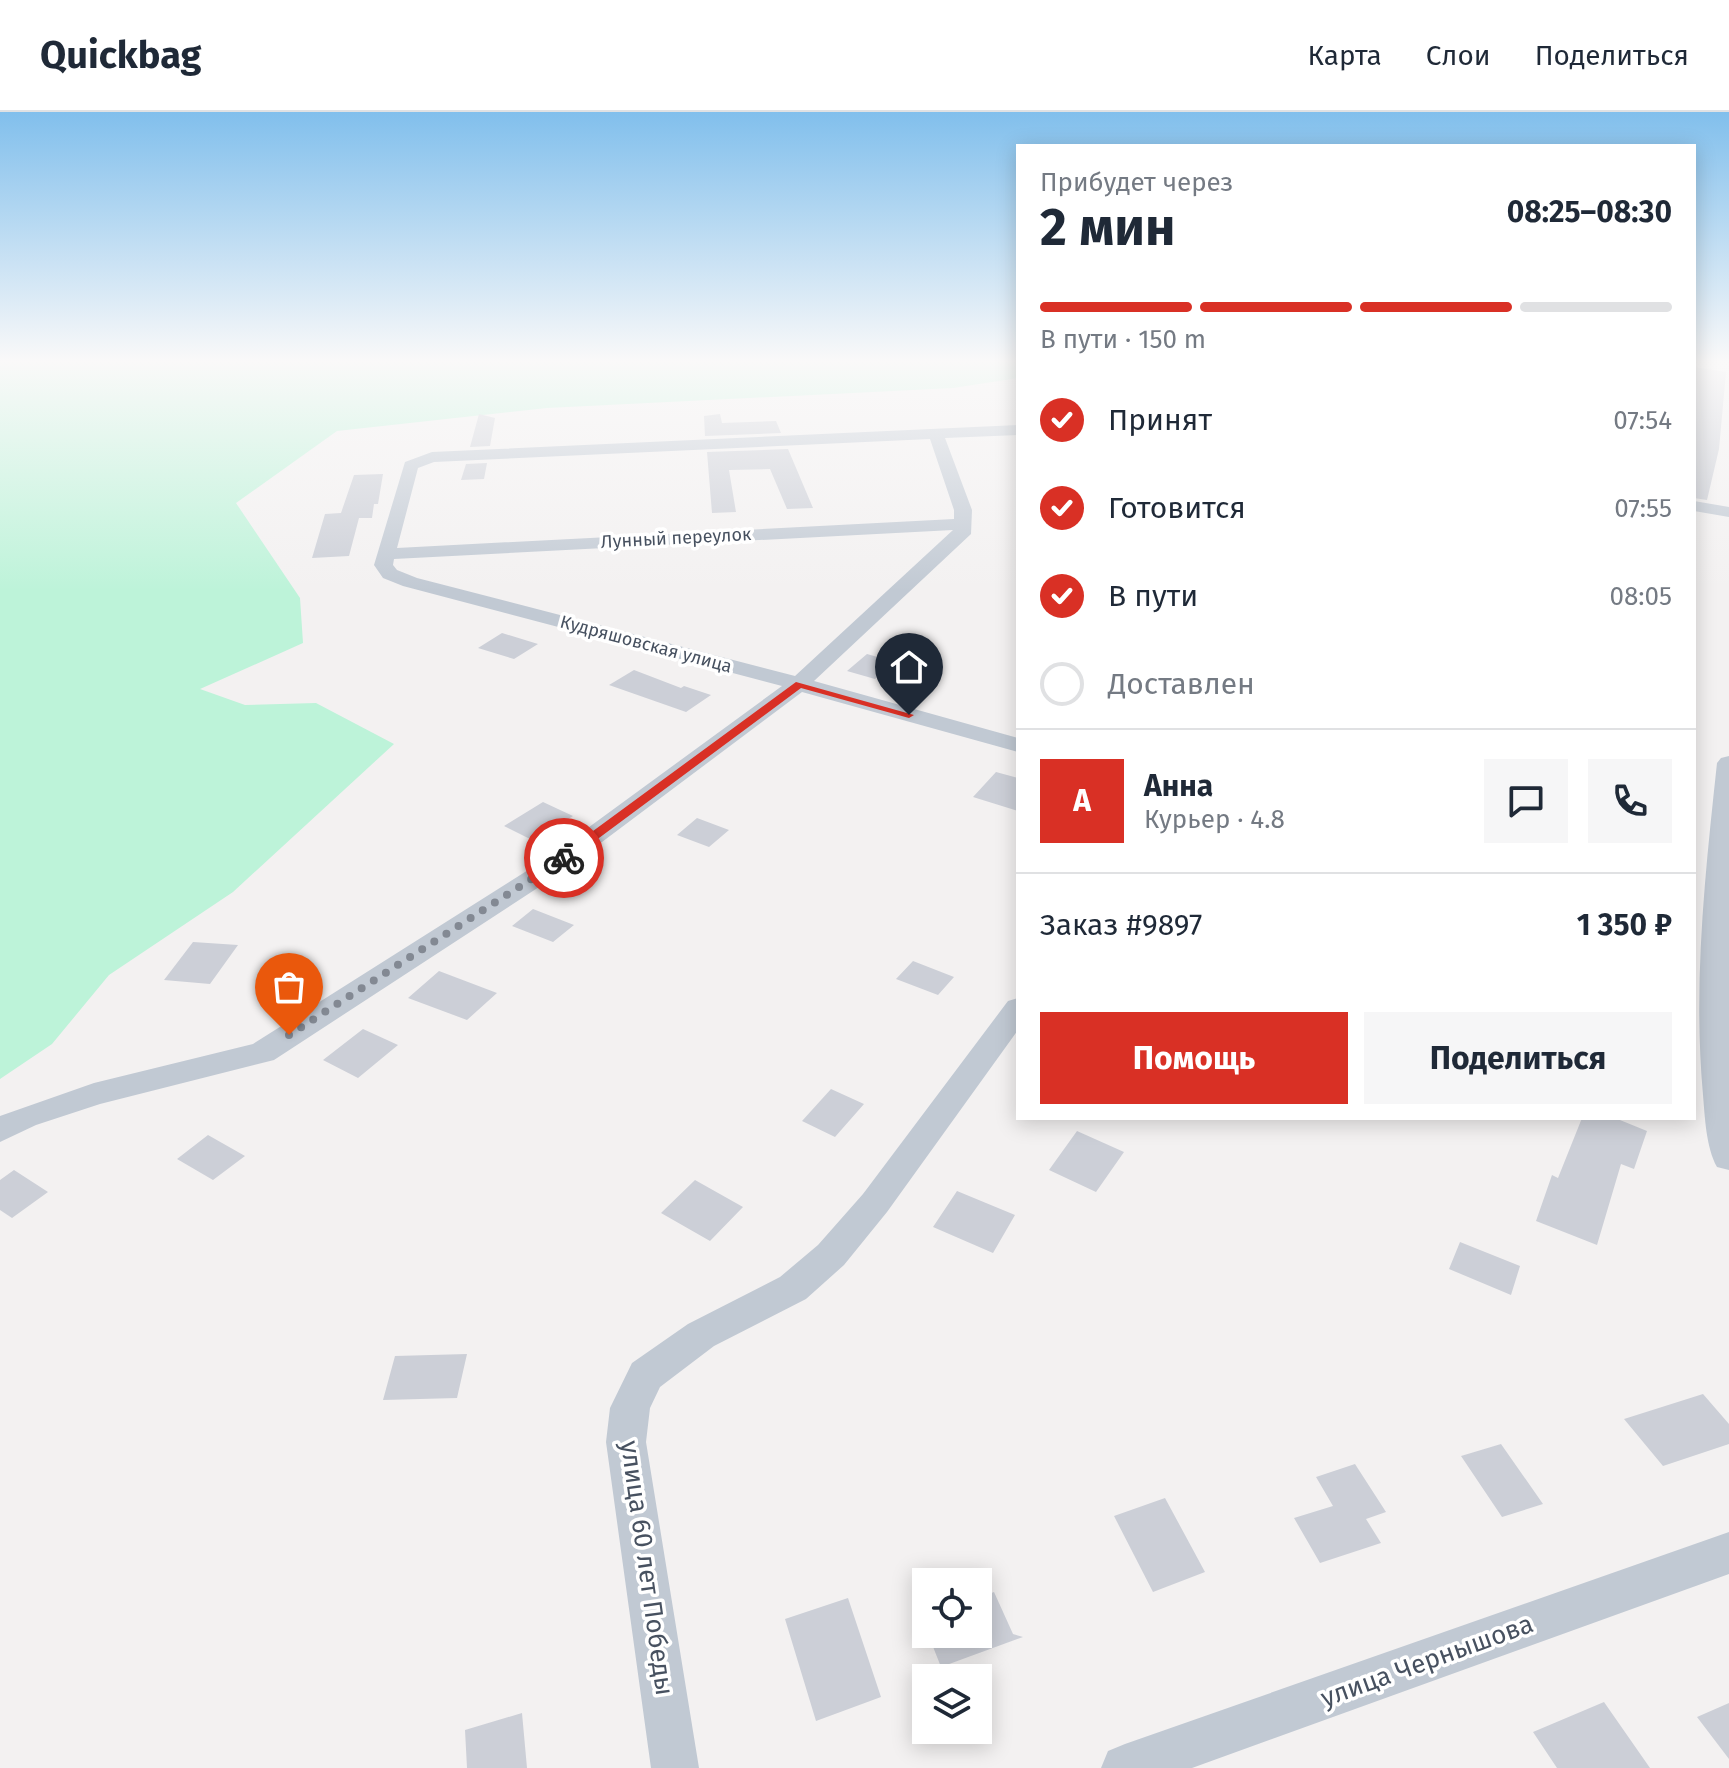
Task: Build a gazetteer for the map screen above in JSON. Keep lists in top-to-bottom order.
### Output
{
  "streets": {
    "street": [
      "Лунный переулок",
      "Кудряшовская улица",
      "улица 60 лет Победы",
      "улица Чернышова"
    ]
  },
  "crossings": [
    ["Лунный переулок", "Кудряшовская улица"]
  ],
  "page": {
    "header": "Quickbag",
    "nav": ["Карта", "Слои", "Поделиться"],
    "heading": ["2 мин", "Прибудет через", "08:25–08:30"],
    "panel": [
      "Анна",
      "Курьер · 4.8",
      "Заказ #9897",
      "1 350 ₽"
    ],
    "bar": "В пути · 150 m",
    "list": [
      ["Принят", "07:54"],
      ["Готовится", "07:55"],
      ["В пути", "08:05"],
      "Доставлен"
    ],
    "round": "А",
    "buttons": ["Помощь", "Поделиться"]
  }
}
